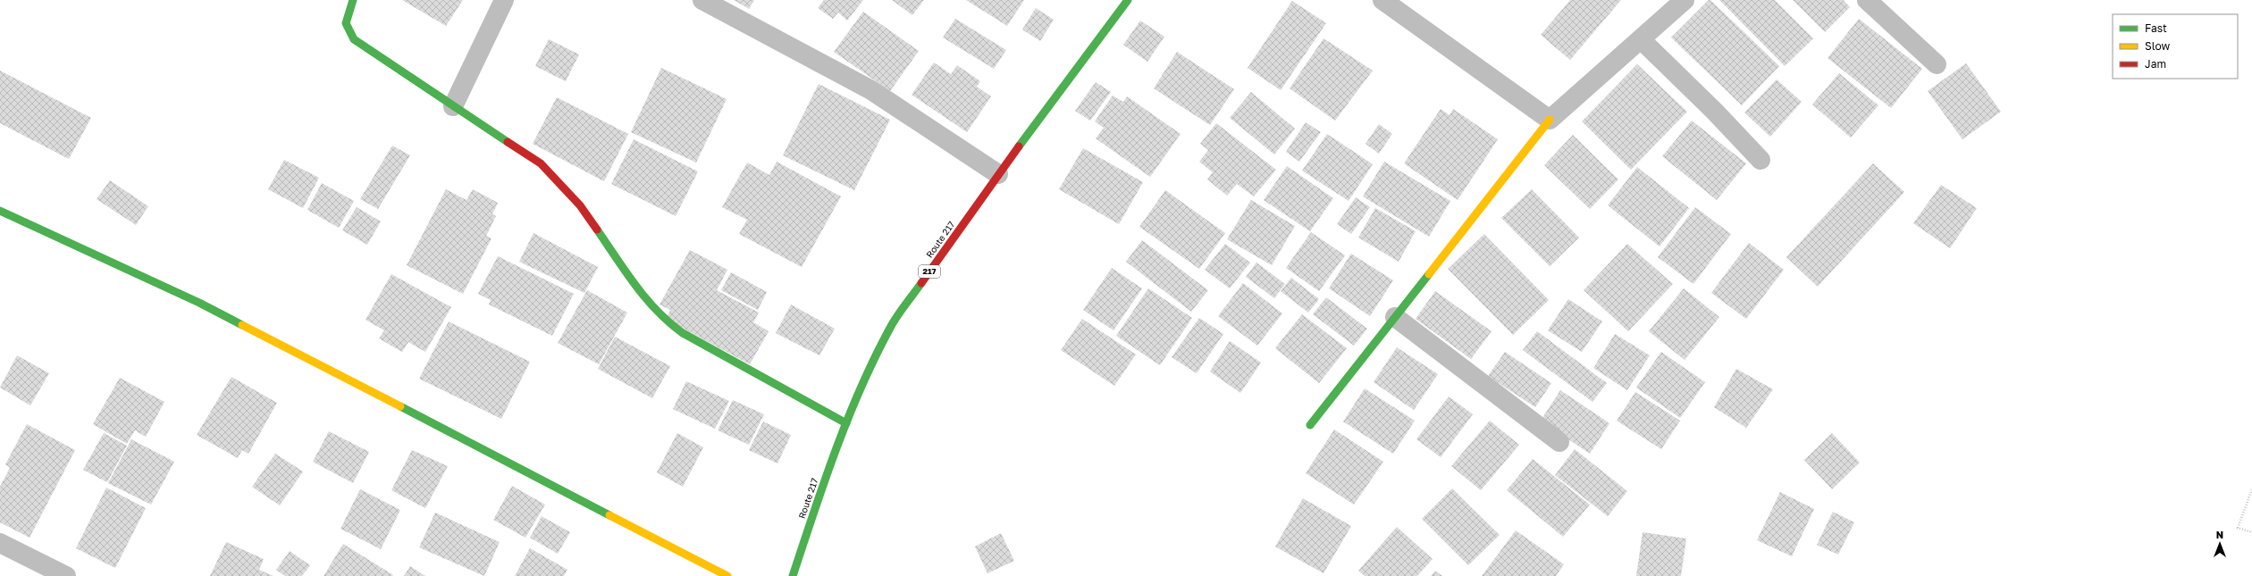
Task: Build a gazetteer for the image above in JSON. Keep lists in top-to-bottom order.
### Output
{
  "streets": {
    "street": ["Route 217", "217"]
  },
  "legend": ["Fast", "Slow", "Jam"],
  "north": "top"
}
